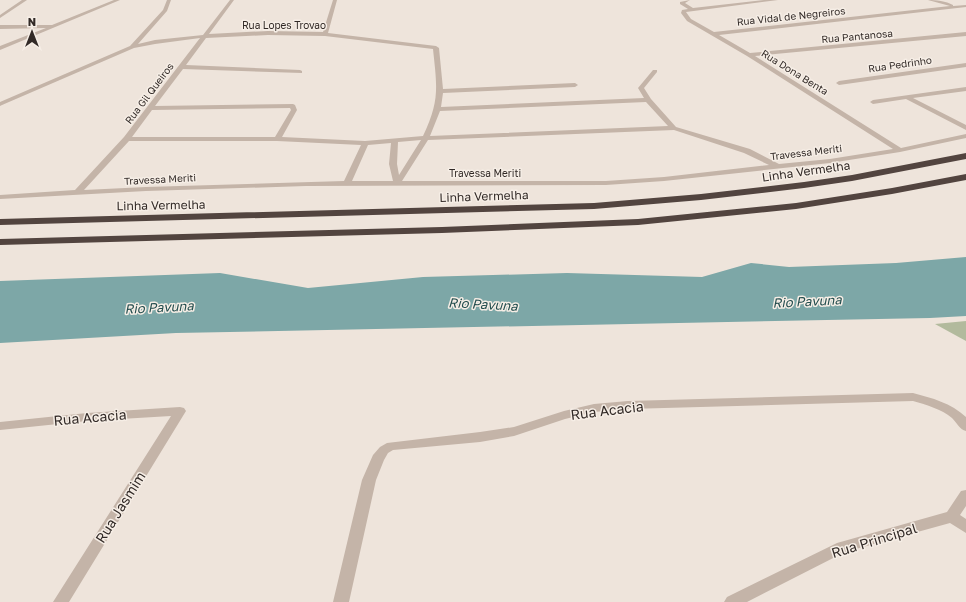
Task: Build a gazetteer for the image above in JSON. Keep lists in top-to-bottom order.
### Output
{
  "streets": {
    "highway": ["Linha Vermelha"],
    "street": [
      "Rua Vidal de Negreiros",
      "Rua Lopes Trovao",
      "Rua Pantanosa",
      "Rua Pedrinho",
      "Rua Dona Benta",
      "Rua Gil Queiros",
      "Travessa Meriti",
      "Rua Acacia",
      "Rua Jasmim",
      "Rua Principal"
    ]
  },
  "crossings": [
    ["Rua Vidal de Negreiros", "Rua Dona Benta"],
    ["Rua Lopes Trovao", "Rua Gil Queiros"],
    ["Rua Pantanosa", "Rua Dona Benta"],
    ["Rua Dona Benta", "Travessa Meriti"],
    ["Rua Gil Queiros", "Travessa Meriti"],
    ["Rua Acacia", "Rua Jasmim"]
  ],
  "water": ["Rio Pavuna"],
  "north": "top"
}
